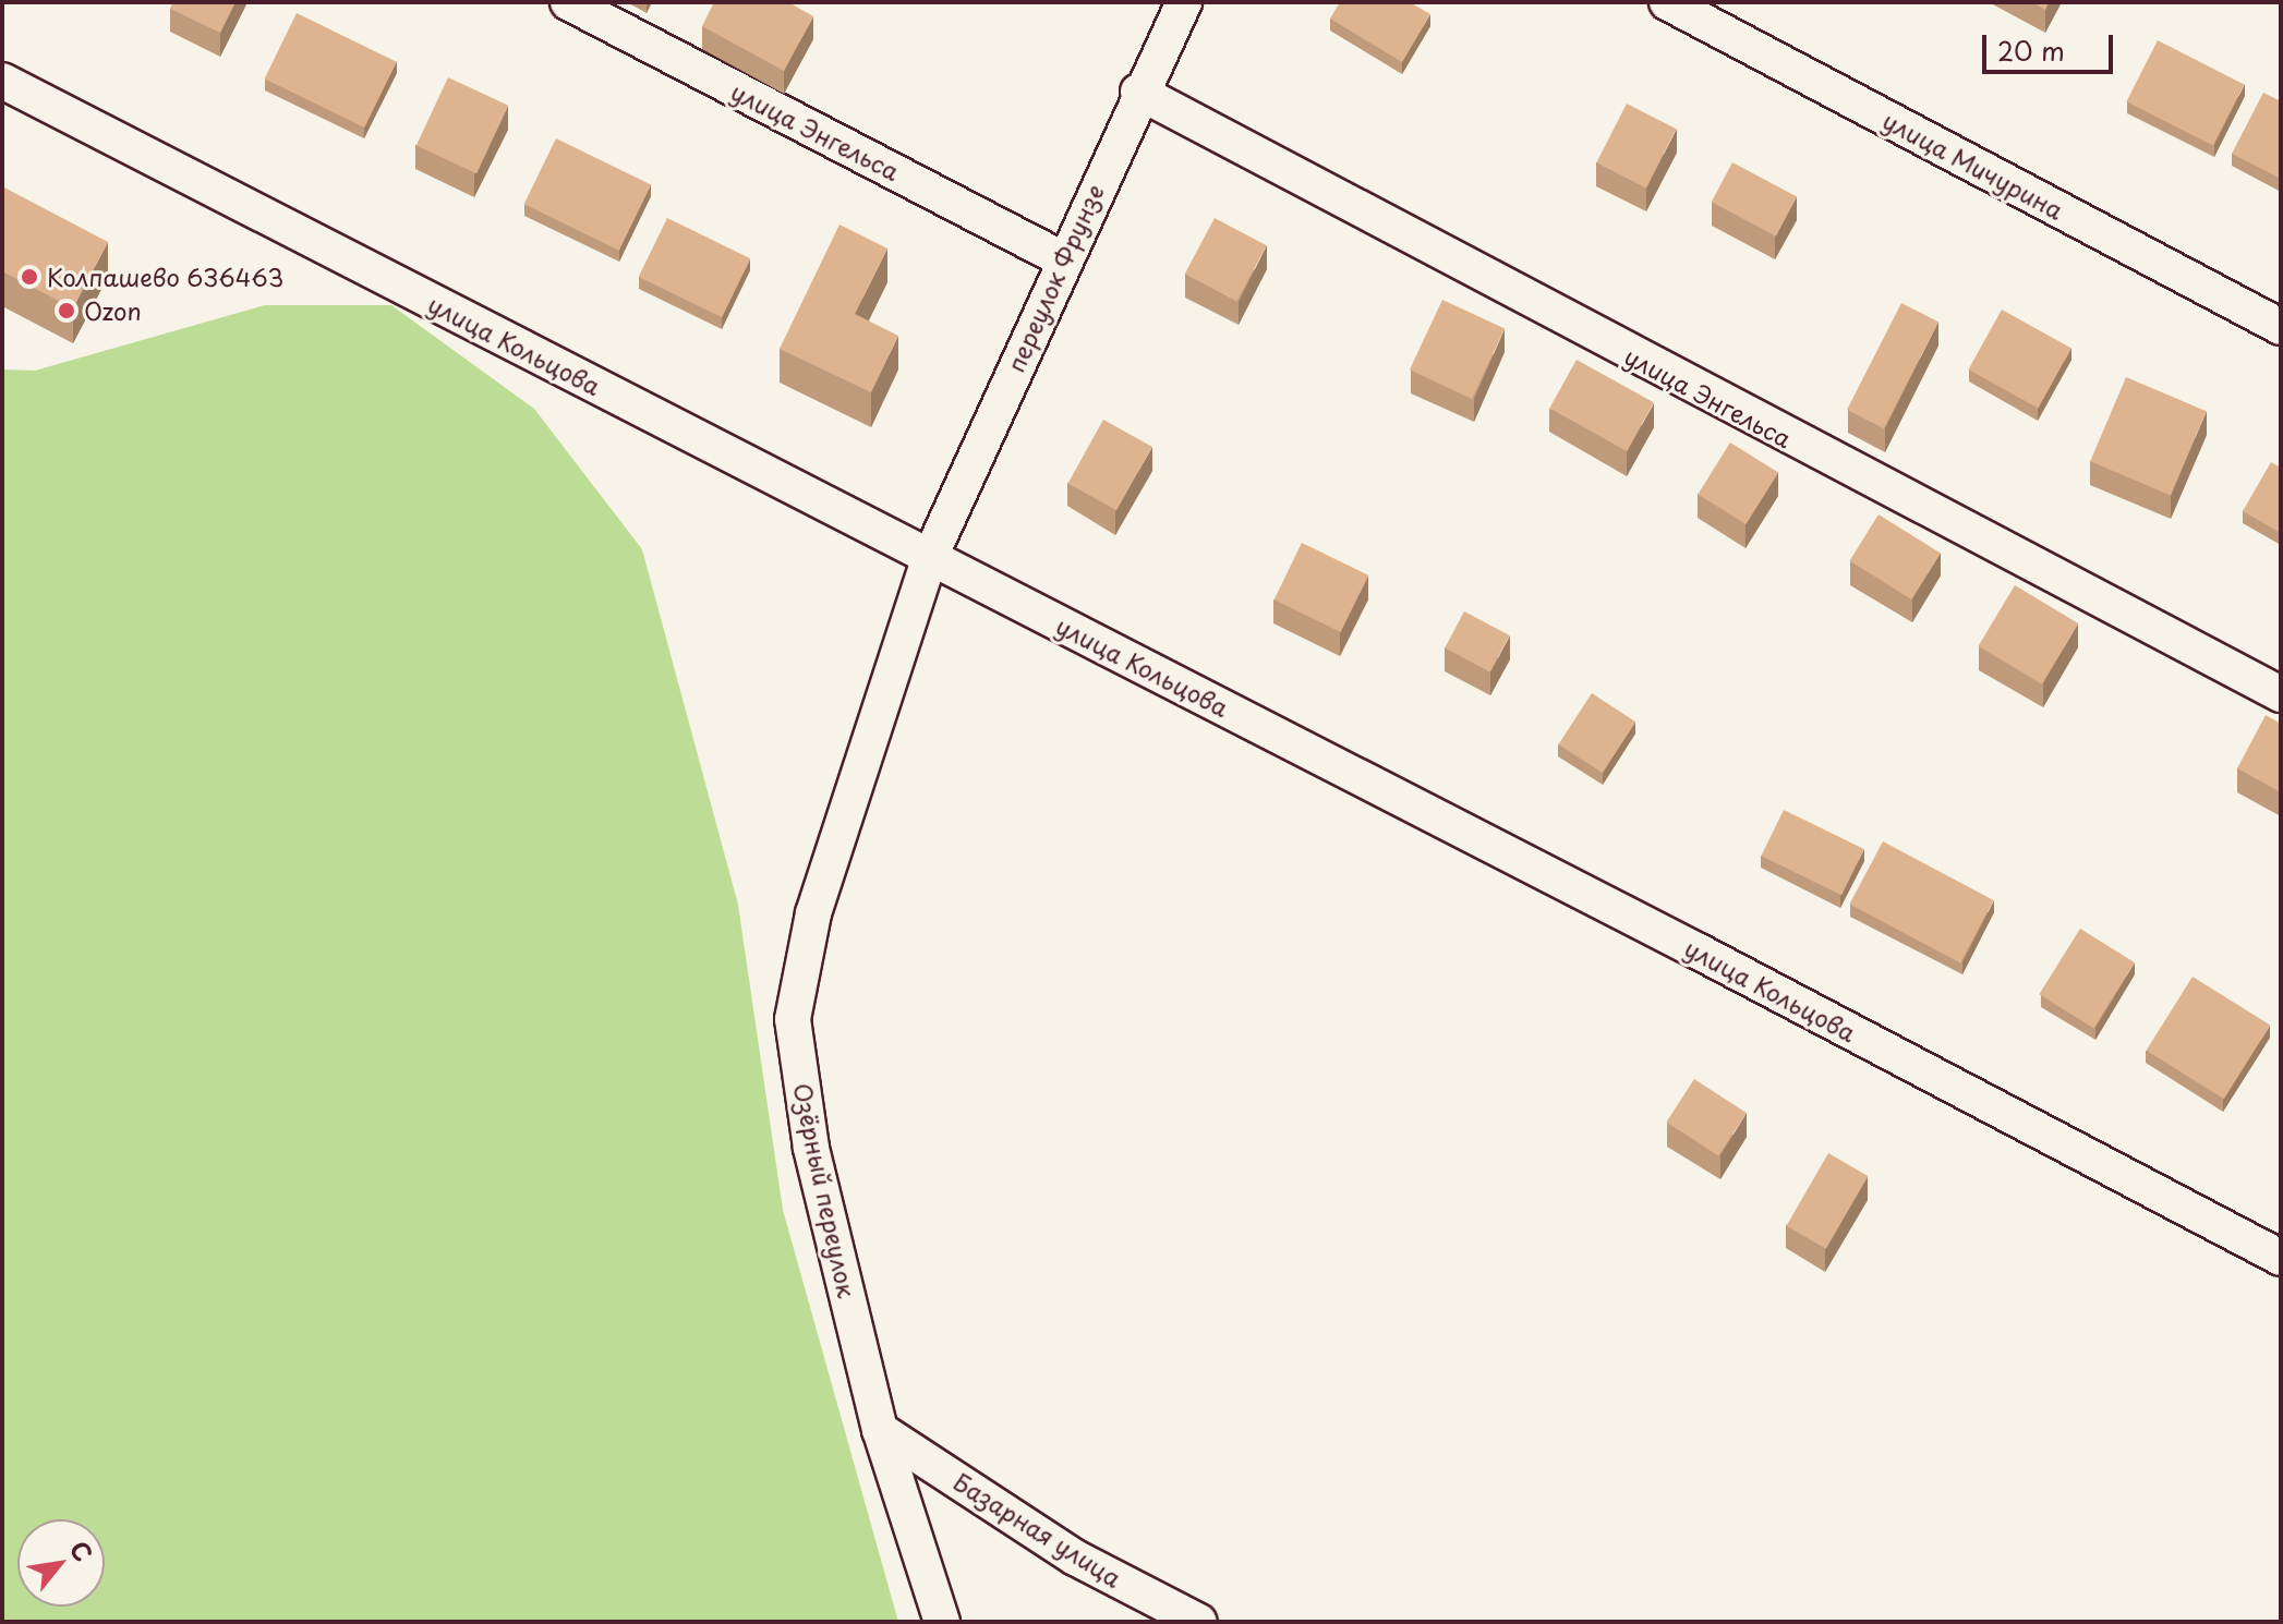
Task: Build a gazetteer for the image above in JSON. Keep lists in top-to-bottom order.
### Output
{
  "streets": {
    "street": [
      "улица Энгельса",
      "улица Мичурина",
      "переулок Фрунзе",
      "улица Кольцова",
      "Озёрный переулок",
      "Базарная улица"
    ]
  },
  "crossings": [
    ["улица Энгельса", "переулок Фрунзе"],
    ["переулок Фрунзе", "улица Кольцова"],
    ["переулок Фрунзе", "Озёрный переулок"],
    ["улица Кольцова", "Озёрный переулок"],
    ["Озёрный переулок", "Базарная улица"]
  ],
  "places": ["Колпашево 636463", "Ozon"],
  "scale_bar": "20 m",
  "north": "top right"
}
